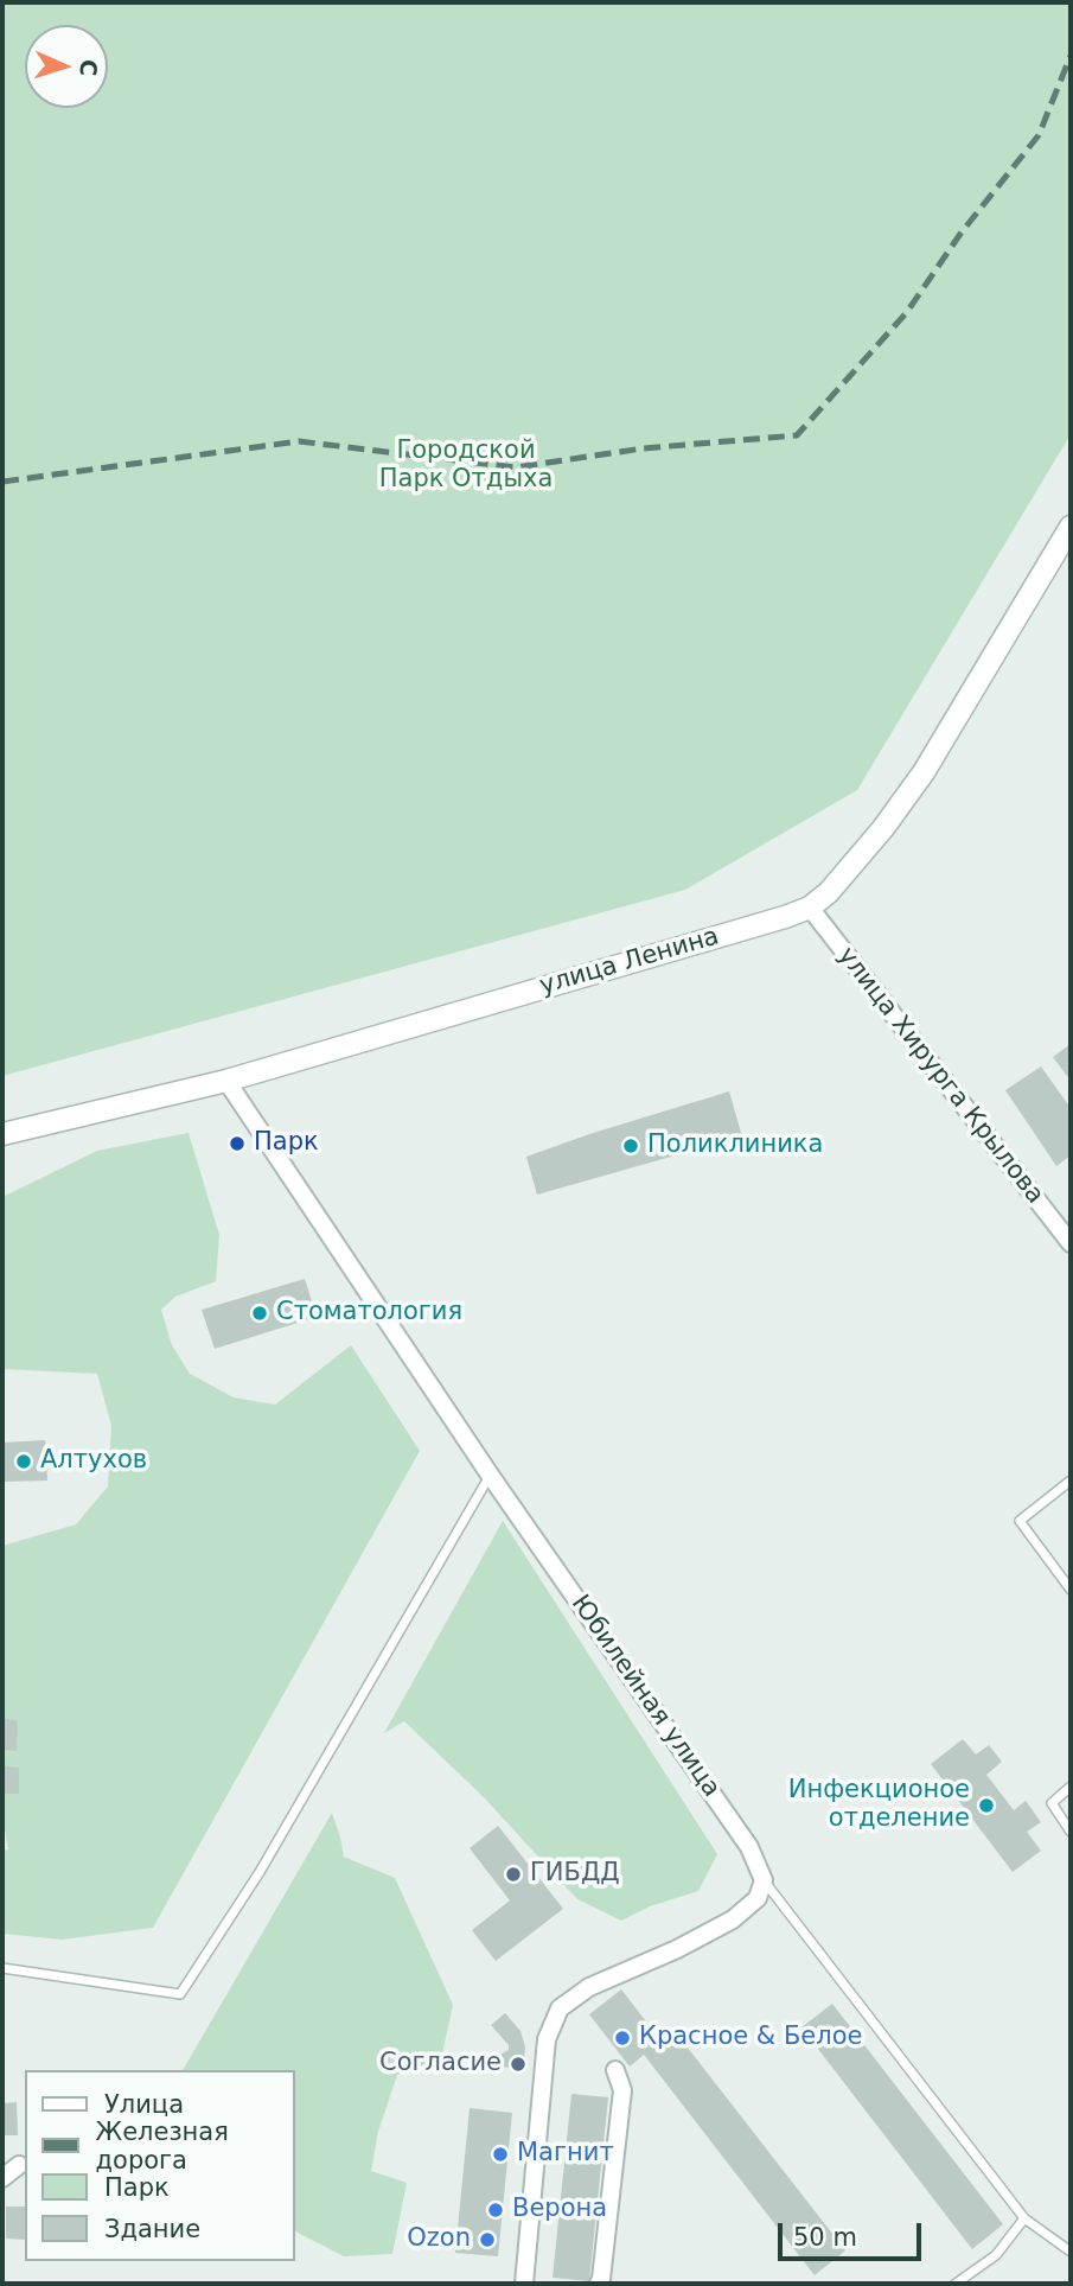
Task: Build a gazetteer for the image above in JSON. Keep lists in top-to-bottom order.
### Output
{
  "streets": {
    "street": ["улица Ленина", "улица Хирурга Крылова", "Юбилейная улица"]
  },
  "crossings": [
    ["улица Ленина", "улица Хирурга Крылова"],
    ["улица Ленина", "Юбилейная улица"]
  ],
  "parks": ["Городской Парк Отдыха"],
  "places": [
    "Парк",
    "Поликлиника",
    "Стоматология",
    "Алтухов",
    "Инфекционое отделение",
    "ГИБДД",
    "Красное & Белое",
    "Согласие",
    "Магнит",
    "Верона",
    "Ozon"
  ],
  "legend": [
    "Улица",
    "Железная дорога",
    "Парк",
    "Здание"
  ],
  "scale_bar": "50 m",
  "north": "right"
}
